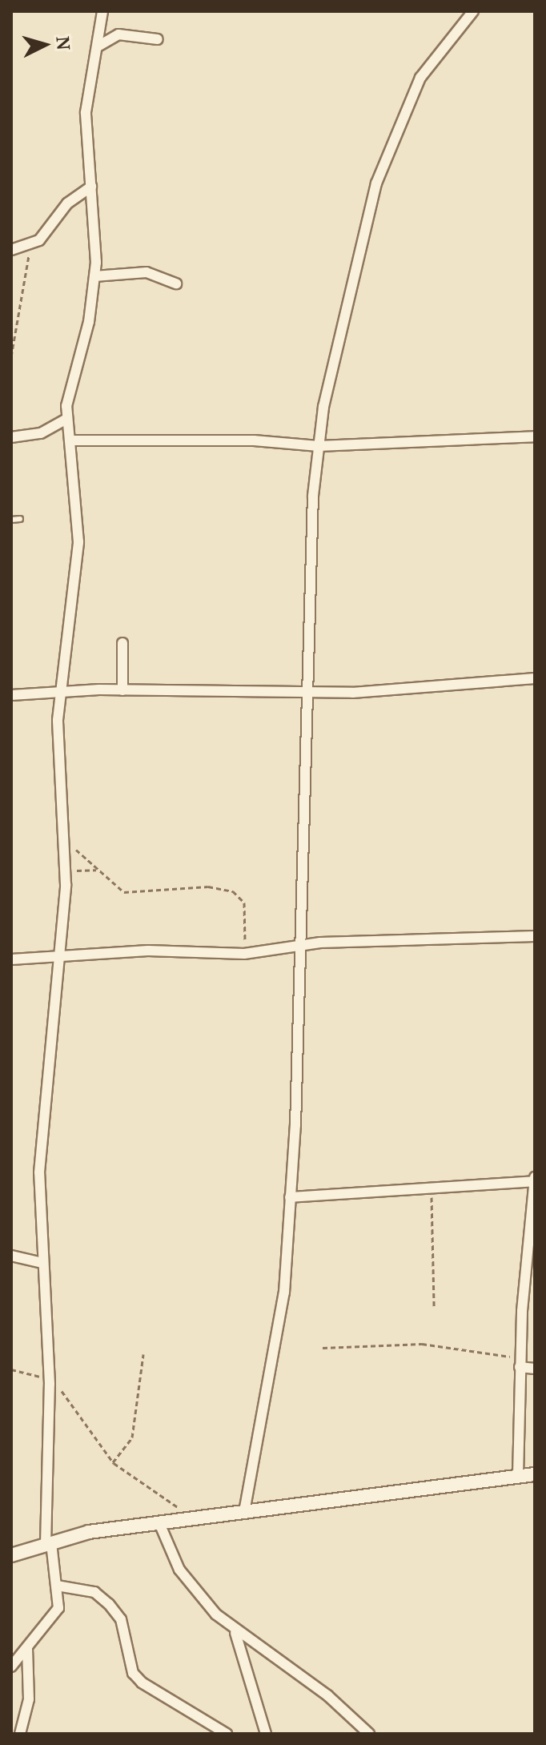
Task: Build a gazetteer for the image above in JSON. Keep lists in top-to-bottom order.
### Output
{
  "north": "right"
}
